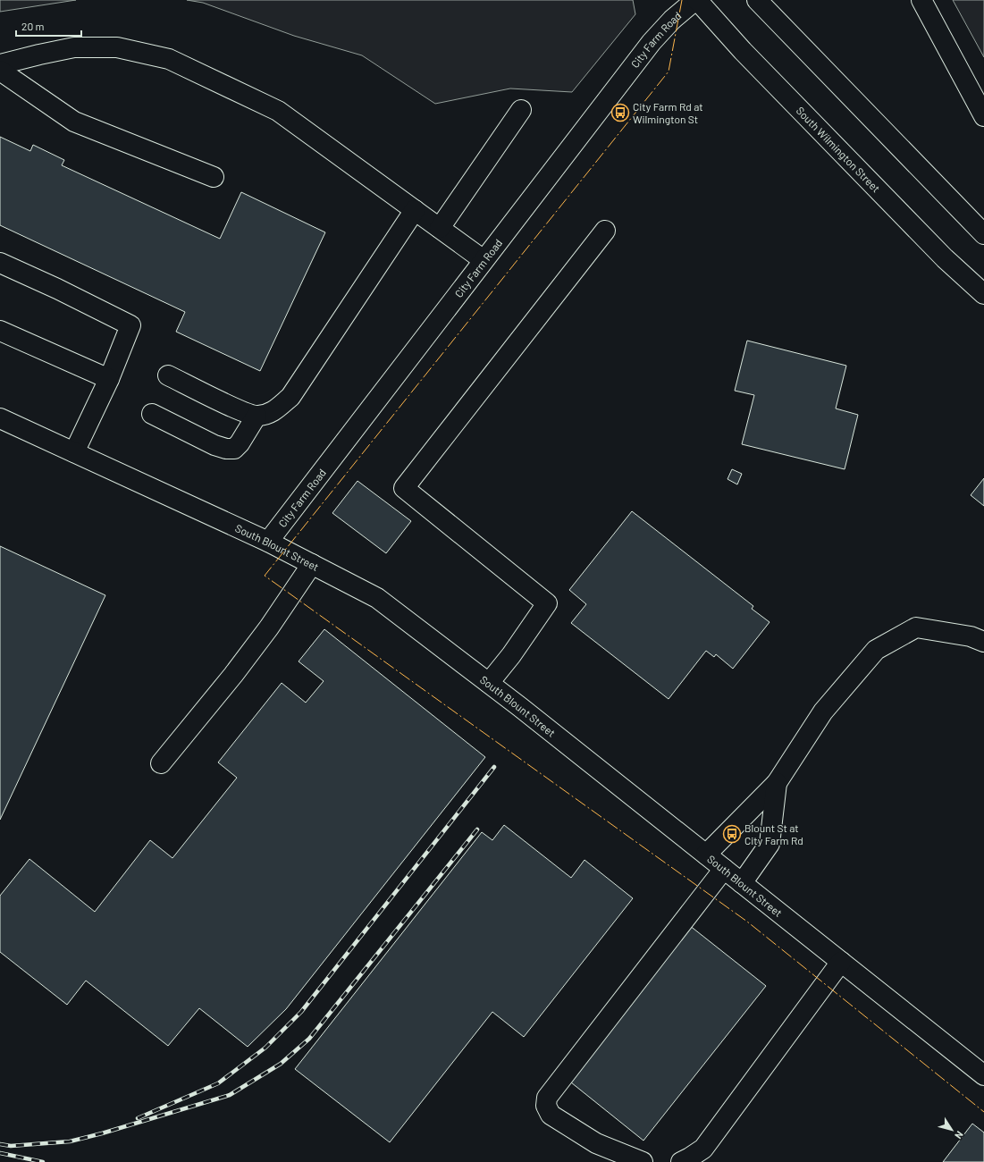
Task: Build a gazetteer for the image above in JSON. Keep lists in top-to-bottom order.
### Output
{
  "streets": {
    "street": ["City Farm Road", "South Wilmington Street", "South Blount Street"]
  },
  "crossings": [
    ["City Farm Road", "South Wilmington Street"],
    ["City Farm Road", "South Blount Street"]
  ],
  "places": {
    "bus stop": ["City Farm Rd at Wilmington St", "Blount St at City Farm Rd"]
  },
  "scale_bar": "20 m",
  "north": "bottom right"
}
